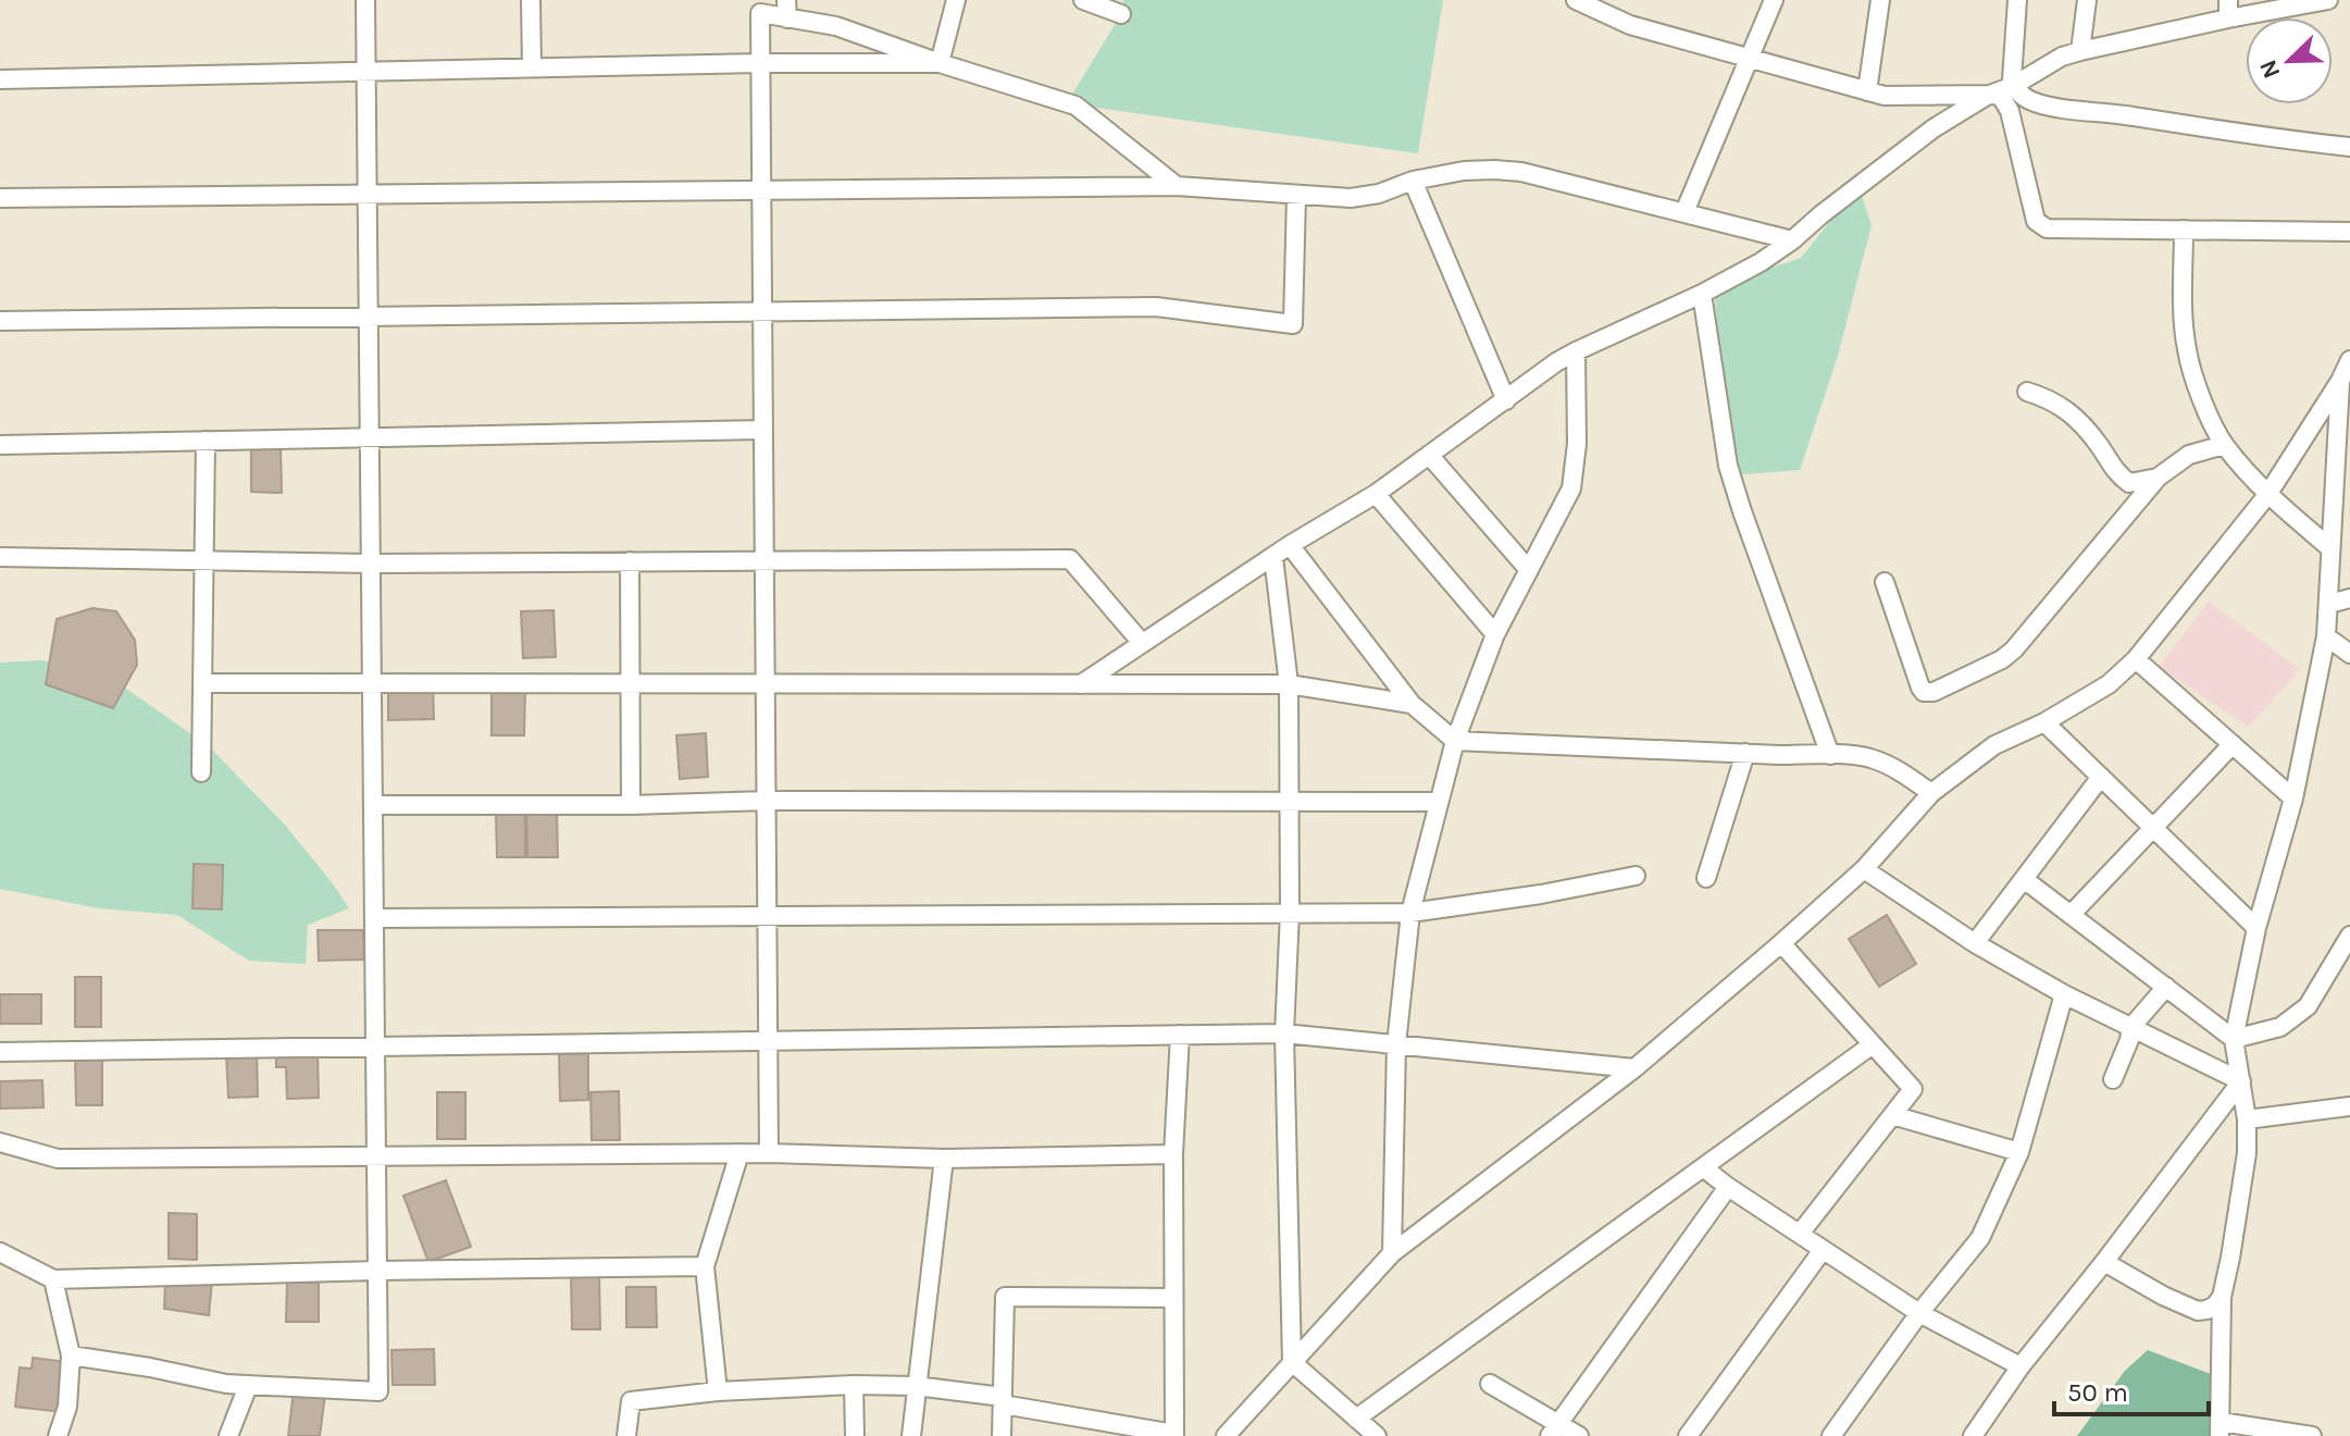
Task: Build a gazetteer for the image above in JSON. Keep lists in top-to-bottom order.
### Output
{
  "scale_bar": "50 m",
  "north": "bottom left"
}
